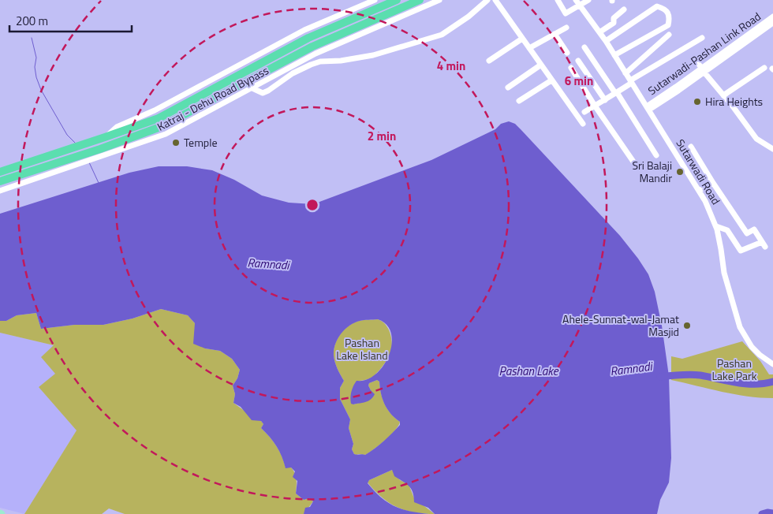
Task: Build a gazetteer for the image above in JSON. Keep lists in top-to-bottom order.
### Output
{
  "streets": {
    "highway": ["Katraj - Dehu Road Bypass"],
    "street": ["Sutarwadi-Pashan Link Road", "Sutarwadi Road"]
  },
  "crossings": [
    ["Sutarwadi-Pashan Link Road", "Sutarwadi Road"]
  ],
  "water": ["Ramnadi", "Pashan Lake"],
  "parks": ["Pashan Lake Island", "Pashan Lake Park"],
  "places": [
    "Hira Heights",
    "Temple",
    "Sri Balaji Mandir",
    "Ahele-Sunnat-wal-Jamat Masjid"
  ],
  "scale_bar": "200 m",
  "rings": ["4 min", "6 min", "2 min"]
}
